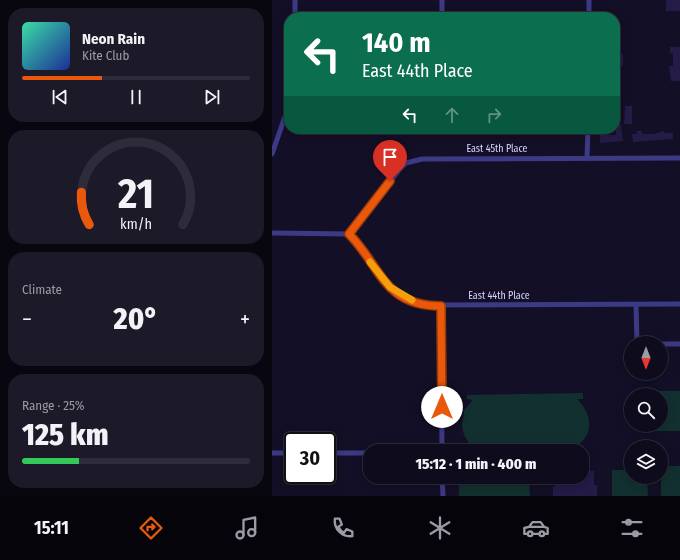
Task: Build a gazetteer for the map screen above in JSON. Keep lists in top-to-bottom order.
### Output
{
  "streets": {
    "street": ["East 45th Place", "East 44th Place"]
  },
  "crossings": [
    ["East 45th Place", "East 44th Place"]
  ],
  "north": "bottom",
  "page": {
    "turn": ["140 m", "East 44th Place"],
    "song": ["Neon Rain", "Kite Club"],
    "tile": [
      "Climate",
      ["Range · 25%", "125 km"]
    ],
    "heat": ["−", "20°", "+"],
    "limit": "30",
    "trip": "15:12 · 1 min · 400 m",
    "tabs": "15:11",
    "gauge": ["21", "km/h"]
  }
}
